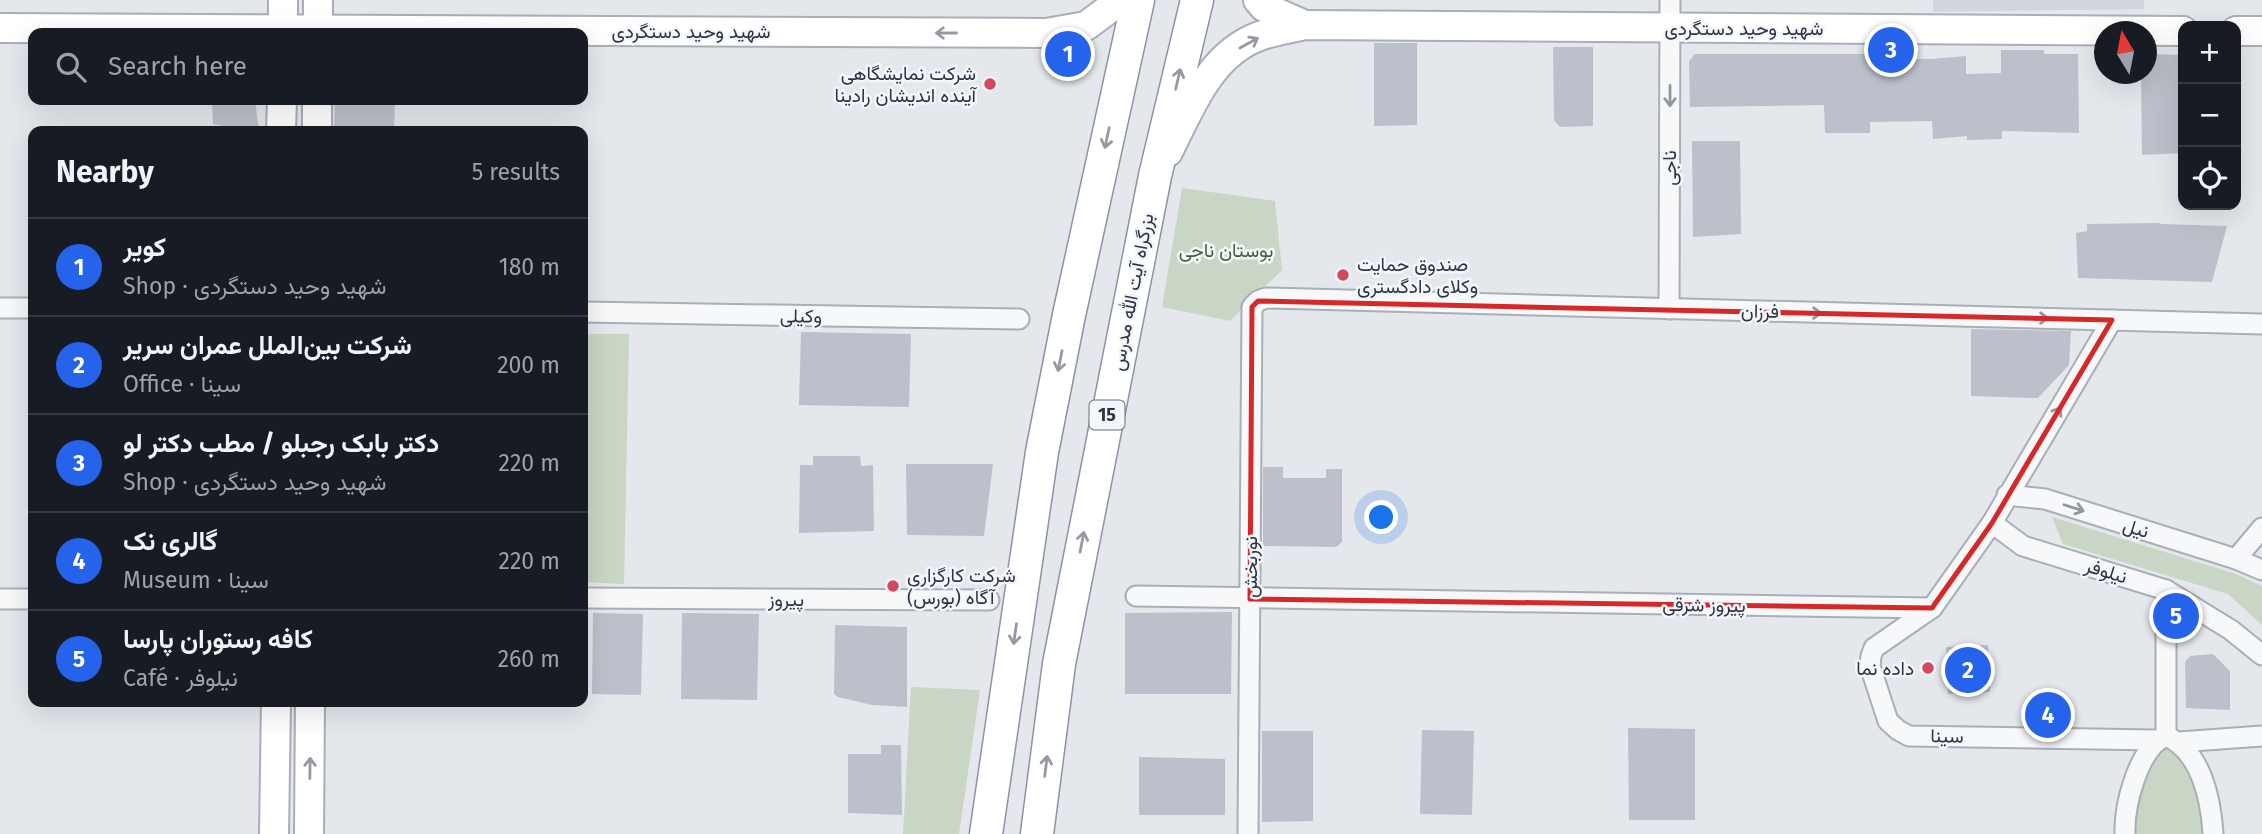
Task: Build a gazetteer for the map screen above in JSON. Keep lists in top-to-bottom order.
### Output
{
  "streets": {
    "highway": ["بزرگراه آیت الله مدرس", "15"],
    "main road": ["شهید وحید دستگردی"],
    "street": [
      "ناجی",
      "فرزان",
      "وكيلی",
      "نیل",
      "نوربخش",
      "نیلوفر",
      "پیروز",
      "پیروز شرقی",
      "سینا"
    ]
  },
  "crossings": [
    ["شهید وحید دستگردی", "ناجی"],
    ["شهید وحید دستگردی", "بزرگراه آیت الله مدرس"],
    ["ناجی", "فرزان"],
    ["فرزان", "نوربخش"],
    ["نوربخش", "پیروز شرقی"],
    ["پیروز شرقی", "سینا"]
  ],
  "one_way": ["ناجی", "فرزان", "نیل"],
  "parks": ["بوستان ناجی"],
  "places": [
    "شرکت نمایشگاهی آینده اندیشان رادینا",
    "صندوق حمایت وکلای دادگستری",
    "شرکت کارگزاری آگاه (بورس)",
    "داده نما"
  ],
  "north": "top",
  "page": {
    "map_buttons": ["+", "−"],
    "pins": [
      "3",
      "1",
      "5",
      "2",
      "4"
    ],
    "search": "Search here",
    "heading": ["Nearby", "5 results"],
    "list": [
      {
        "mark": "1",
        "name": "کویر",
        "note": "Shop · شهید وحید دستگردی",
        "value": "180 m"
      },
      {
        "mark": "2",
        "name": "شرکت بین‌الملل عمران سریر",
        "note": "Office · سینا",
        "value": "200 m"
      },
      {
        "mark": "3",
        "name": "دکتر بابک رجبلو / مطب دکتر لو",
        "note": "Shop · شهید وحید دستگردی",
        "value": "220 m"
      },
      {
        "mark": "4",
        "name": "گالری نک",
        "note": "Museum · سینا",
        "value": "220 m"
      },
      {
        "mark": "5",
        "name": "کافه رستوران پارسا",
        "note": "Café · نیلوفر",
        "value": "260 m"
      }
    ]
  }
}
